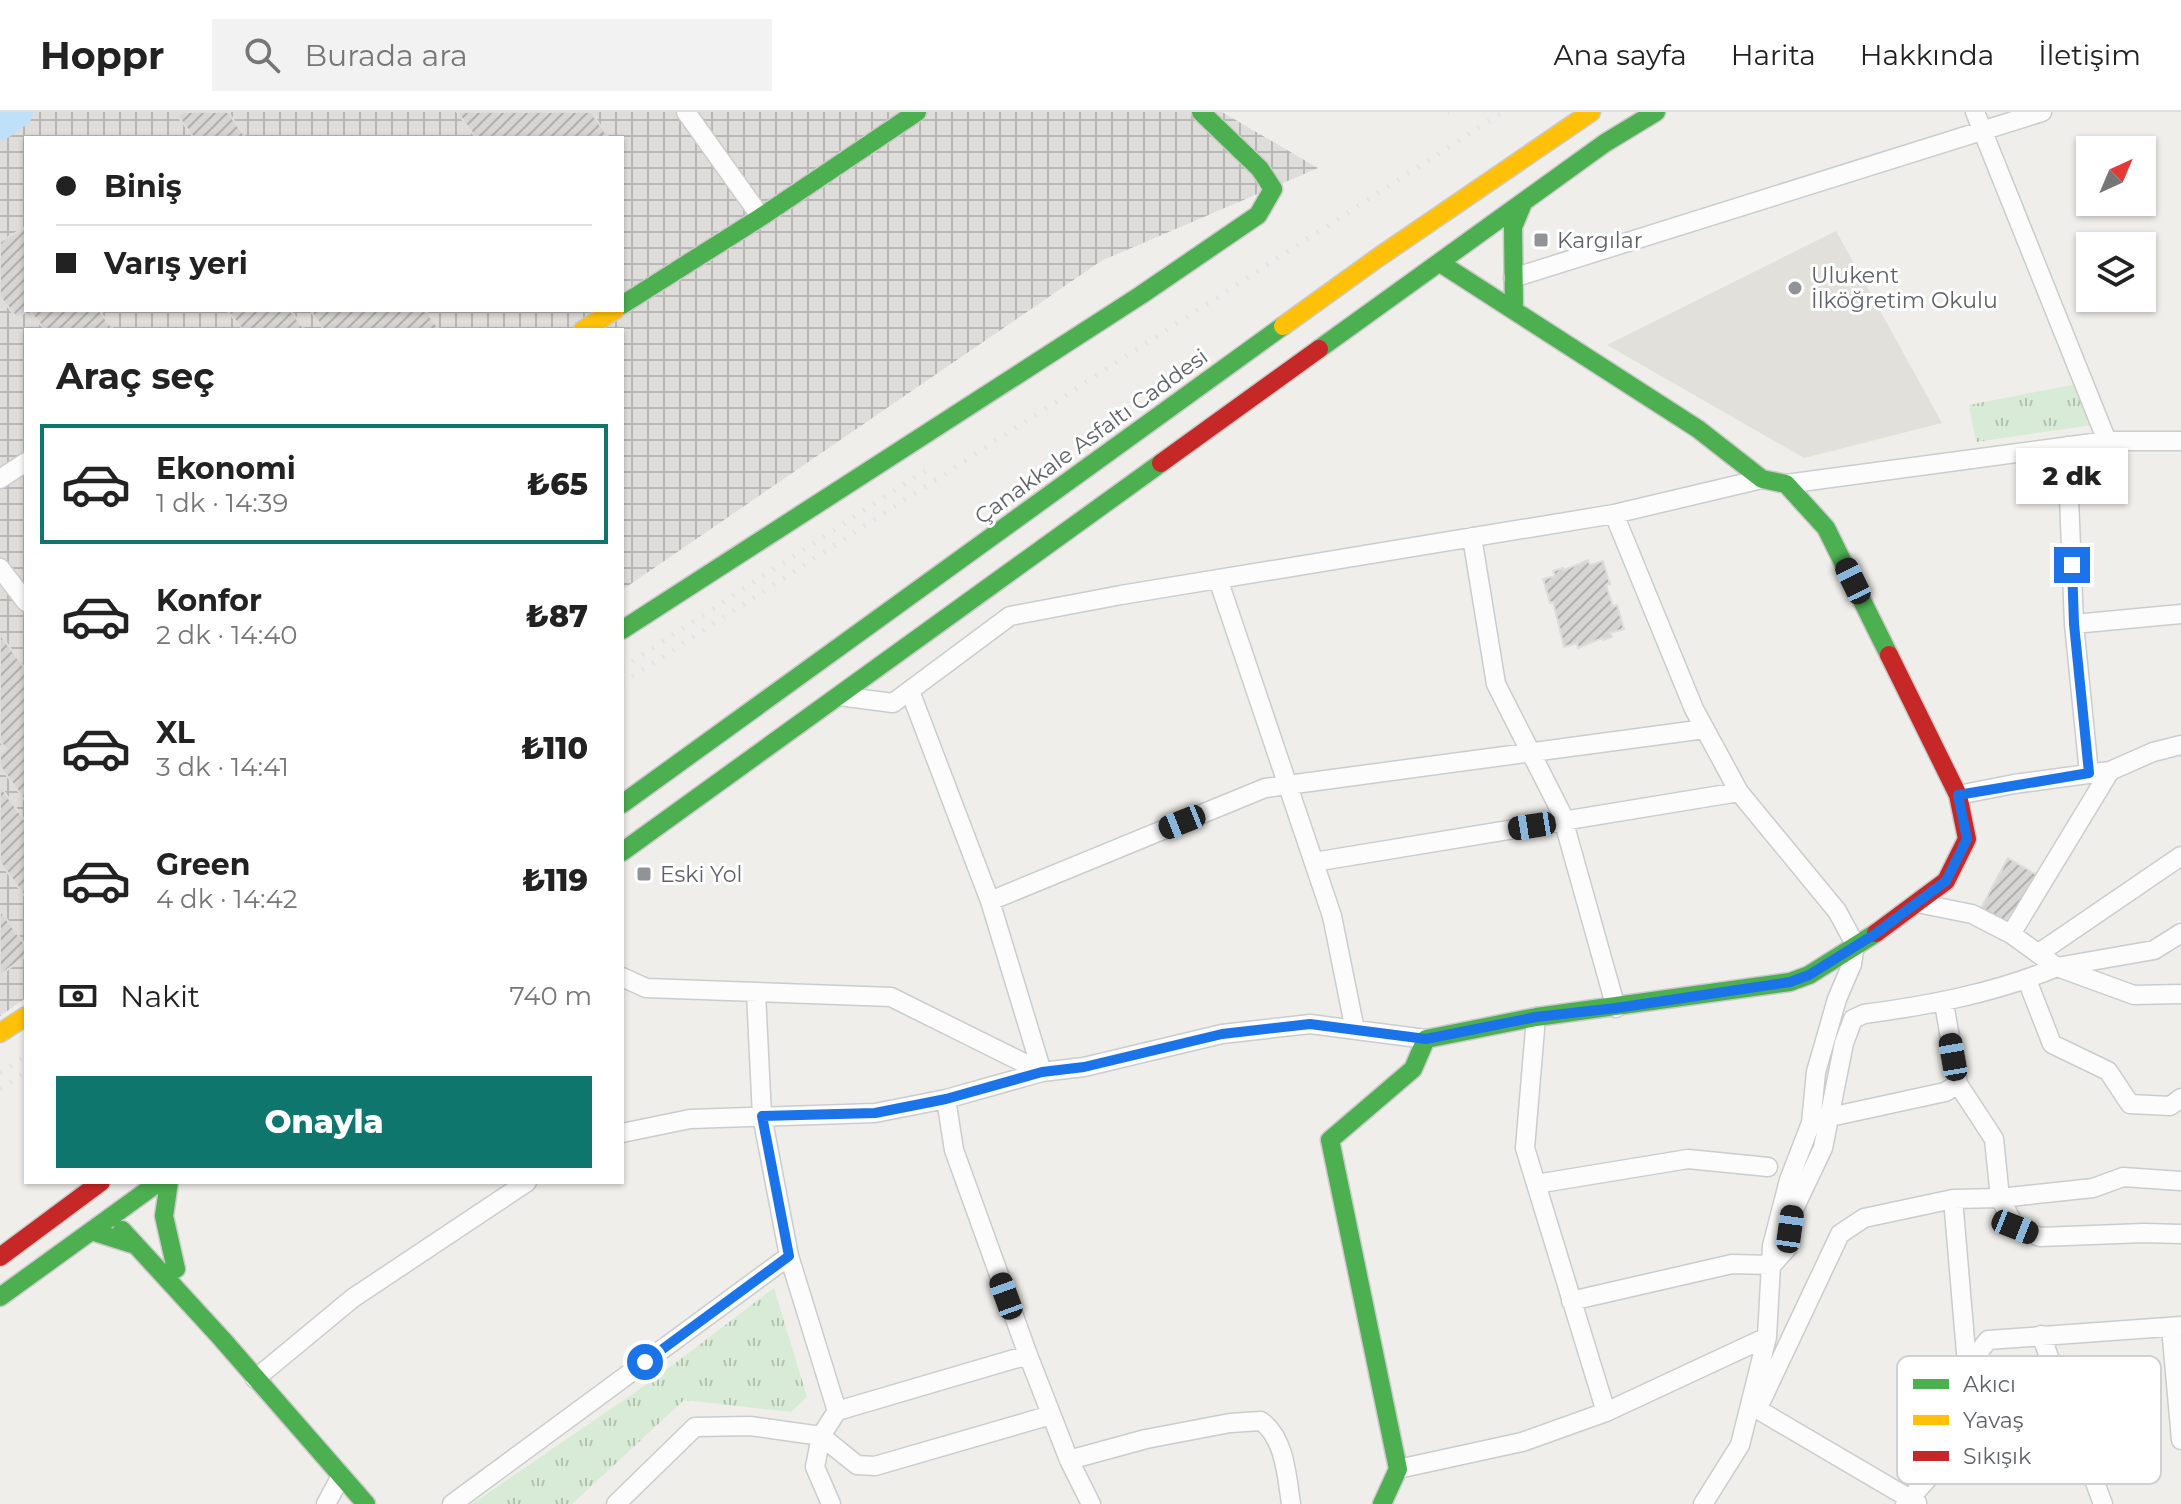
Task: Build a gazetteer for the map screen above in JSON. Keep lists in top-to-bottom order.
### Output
{
  "streets": {
    "main road": ["Çanakkale Asfaltı Caddesi"]
  },
  "places": {
    "transit": ["Kargılar", "Eski Yol"],
    "other": ["Ulukent İlköğretim Okulu"]
  },
  "legend": ["Akıcı", "Yavaş", "Sıkışık"],
  "north": "top right",
  "page": {
    "header": "Hoppr",
    "search": "Burada ara",
    "nav": [
      "Ana sayfa",
      "Harita",
      "Hakkında",
      "İletişim"
    ],
    "banner": ["Biniş", "Varış yeri"],
    "heading": "Araç seç",
    "list": [
      {
        "name": "Ekonomi",
        "note": "1 dk · 14:39",
        "value": "₺65"
      },
      {
        "name": "Konfor",
        "note": "2 dk · 14:40",
        "value": "₺87"
      },
      {
        "name": "XL",
        "note": "3 dk · 14:41",
        "value": "₺110"
      },
      {
        "name": "Green",
        "note": "4 dk · 14:42",
        "value": "₺119"
      }
    ],
    "bubble": "2 dk",
    "pay": ["Nakit", "740 m"],
    "buttons": "Onayla"
  }
}
